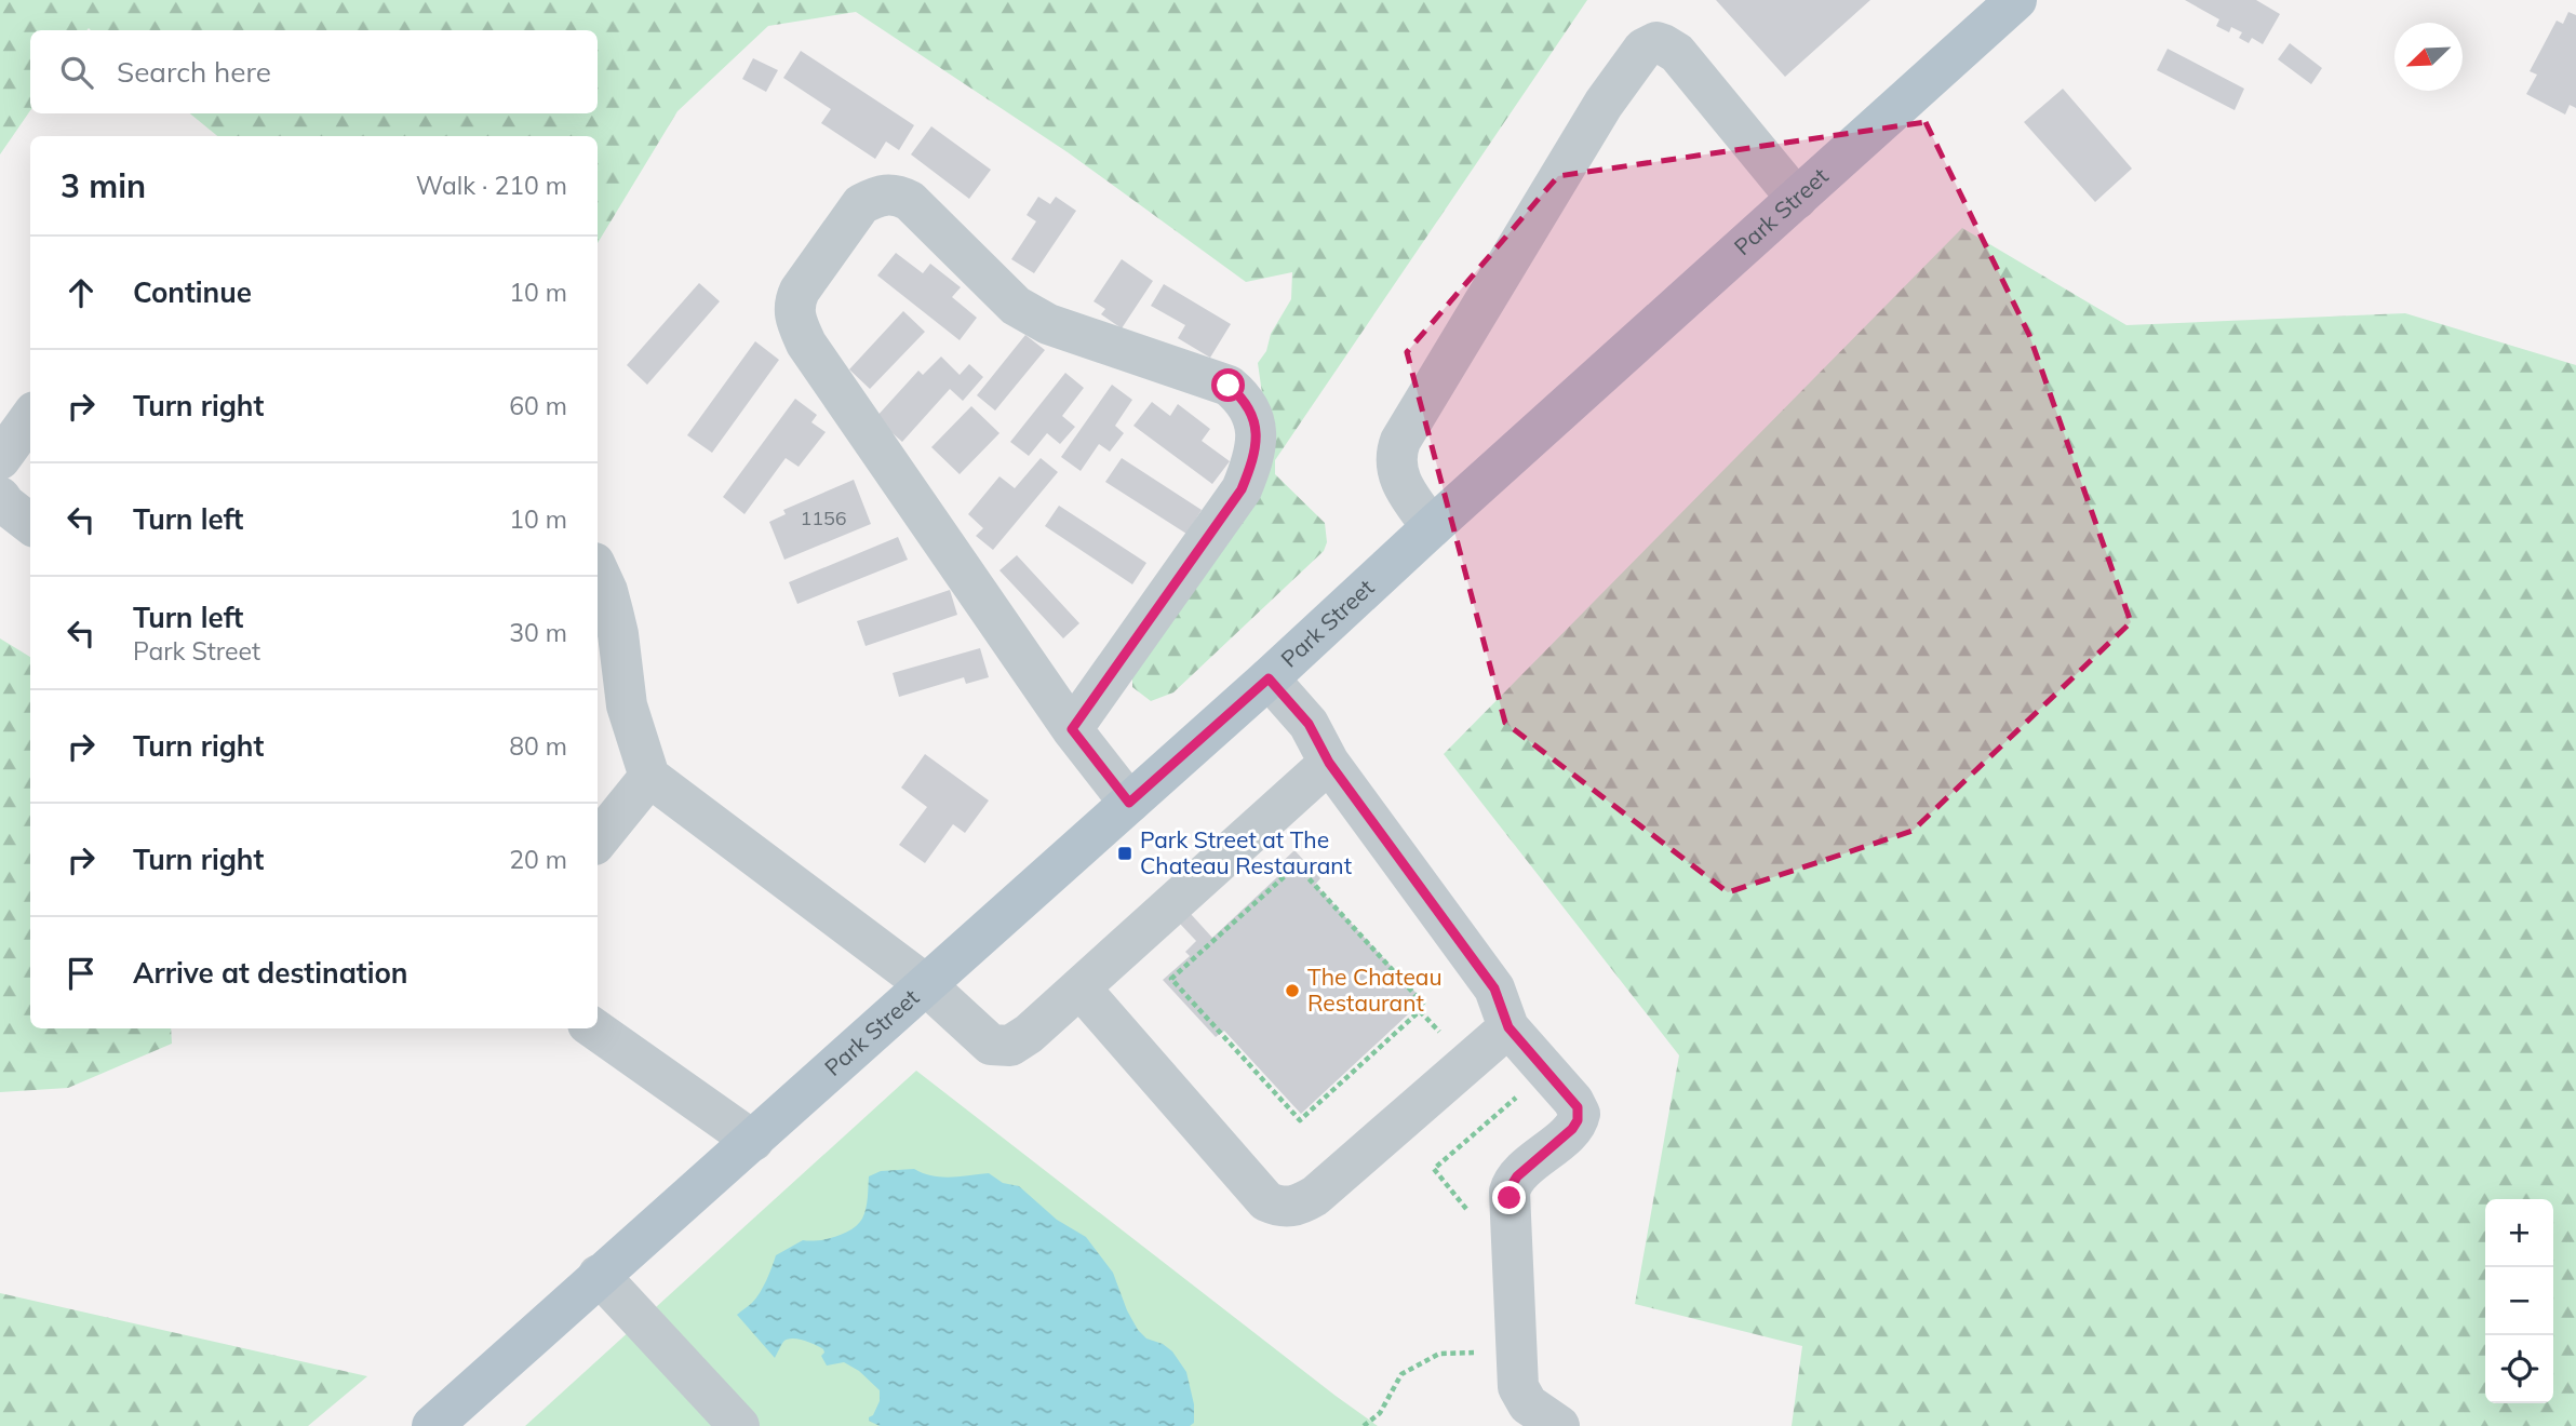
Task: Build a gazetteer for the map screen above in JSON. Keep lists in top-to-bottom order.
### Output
{
  "streets": {
    "main road": ["Park Street"]
  },
  "places": {
    "transit": ["Park Street at The Chateau Restaurant"],
    "other": ["The Chateau Restaurant"]
  },
  "house_numbers": ["1156"],
  "north": "bottom left",
  "page": {
    "search": "Search here",
    "heading": ["3 min", "Walk · 210 m"],
    "list": [
      ["Continue", "10 m"],
      ["Turn right", "60 m"],
      ["Turn left", "10 m"],
      ["Turn left", "Park Street", "30 m"],
      ["Turn right", "80 m"],
      ["Turn right", "20 m"],
      "Arrive at destination"
    ],
    "map_buttons": ["+", "−"]
  }
}
